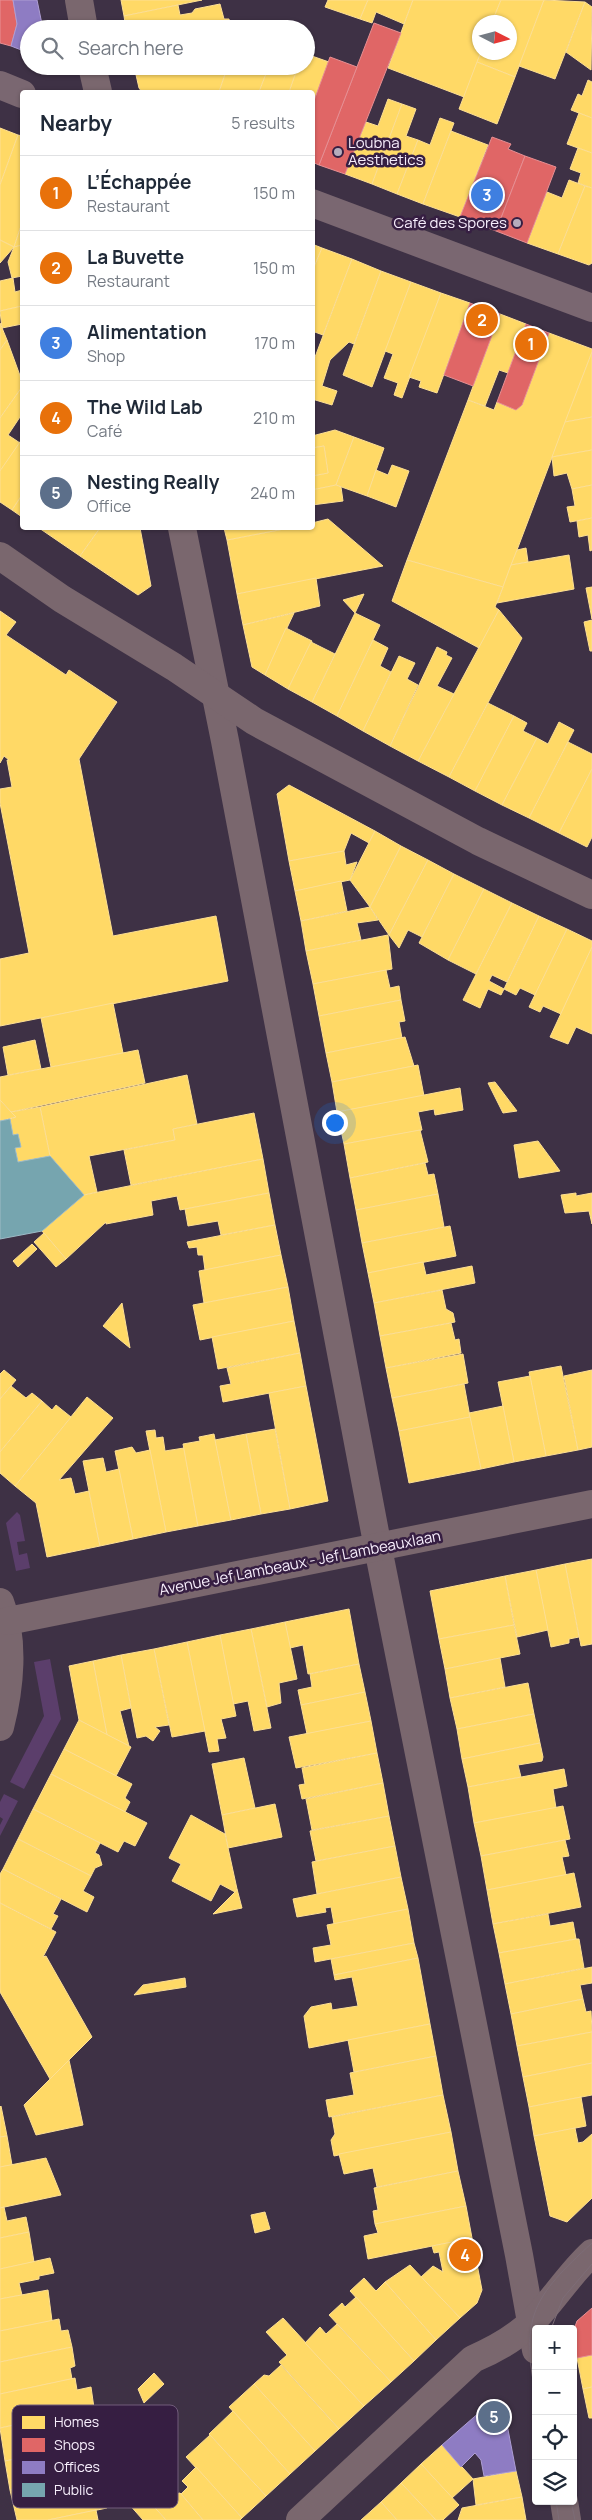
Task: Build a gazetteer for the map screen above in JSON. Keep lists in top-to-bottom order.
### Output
{
  "streets": {
    "street": ["Avenue Jef Lambeaux - Jef Lambeauxlaan"]
  },
  "places": ["Loubna Aesthetics", "Café des Spores"],
  "legend": [
    "Homes",
    "Shops",
    "Offices",
    "Public"
  ],
  "north": "right",
  "page": {
    "search": "Search here",
    "heading": ["Nearby", "5 results"],
    "list": [
      {
        "mark": "1",
        "name": "L’Échappée",
        "note": "Restaurant",
        "value": "150 m"
      },
      {
        "mark": "2",
        "name": "La Buvette",
        "note": "Restaurant",
        "value": "150 m"
      },
      {
        "mark": "3",
        "name": "Alimentation",
        "note": "Shop",
        "value": "170 m"
      },
      {
        "mark": "4",
        "name": "The Wild Lab",
        "note": "Café",
        "value": "210 m"
      },
      {
        "mark": "5",
        "name": "Nesting Really",
        "note": "Office",
        "value": "240 m"
      }
    ],
    "pins": [
      "3",
      "2",
      "1",
      "4",
      "5"
    ],
    "map_buttons": ["+", "−"]
  }
}
